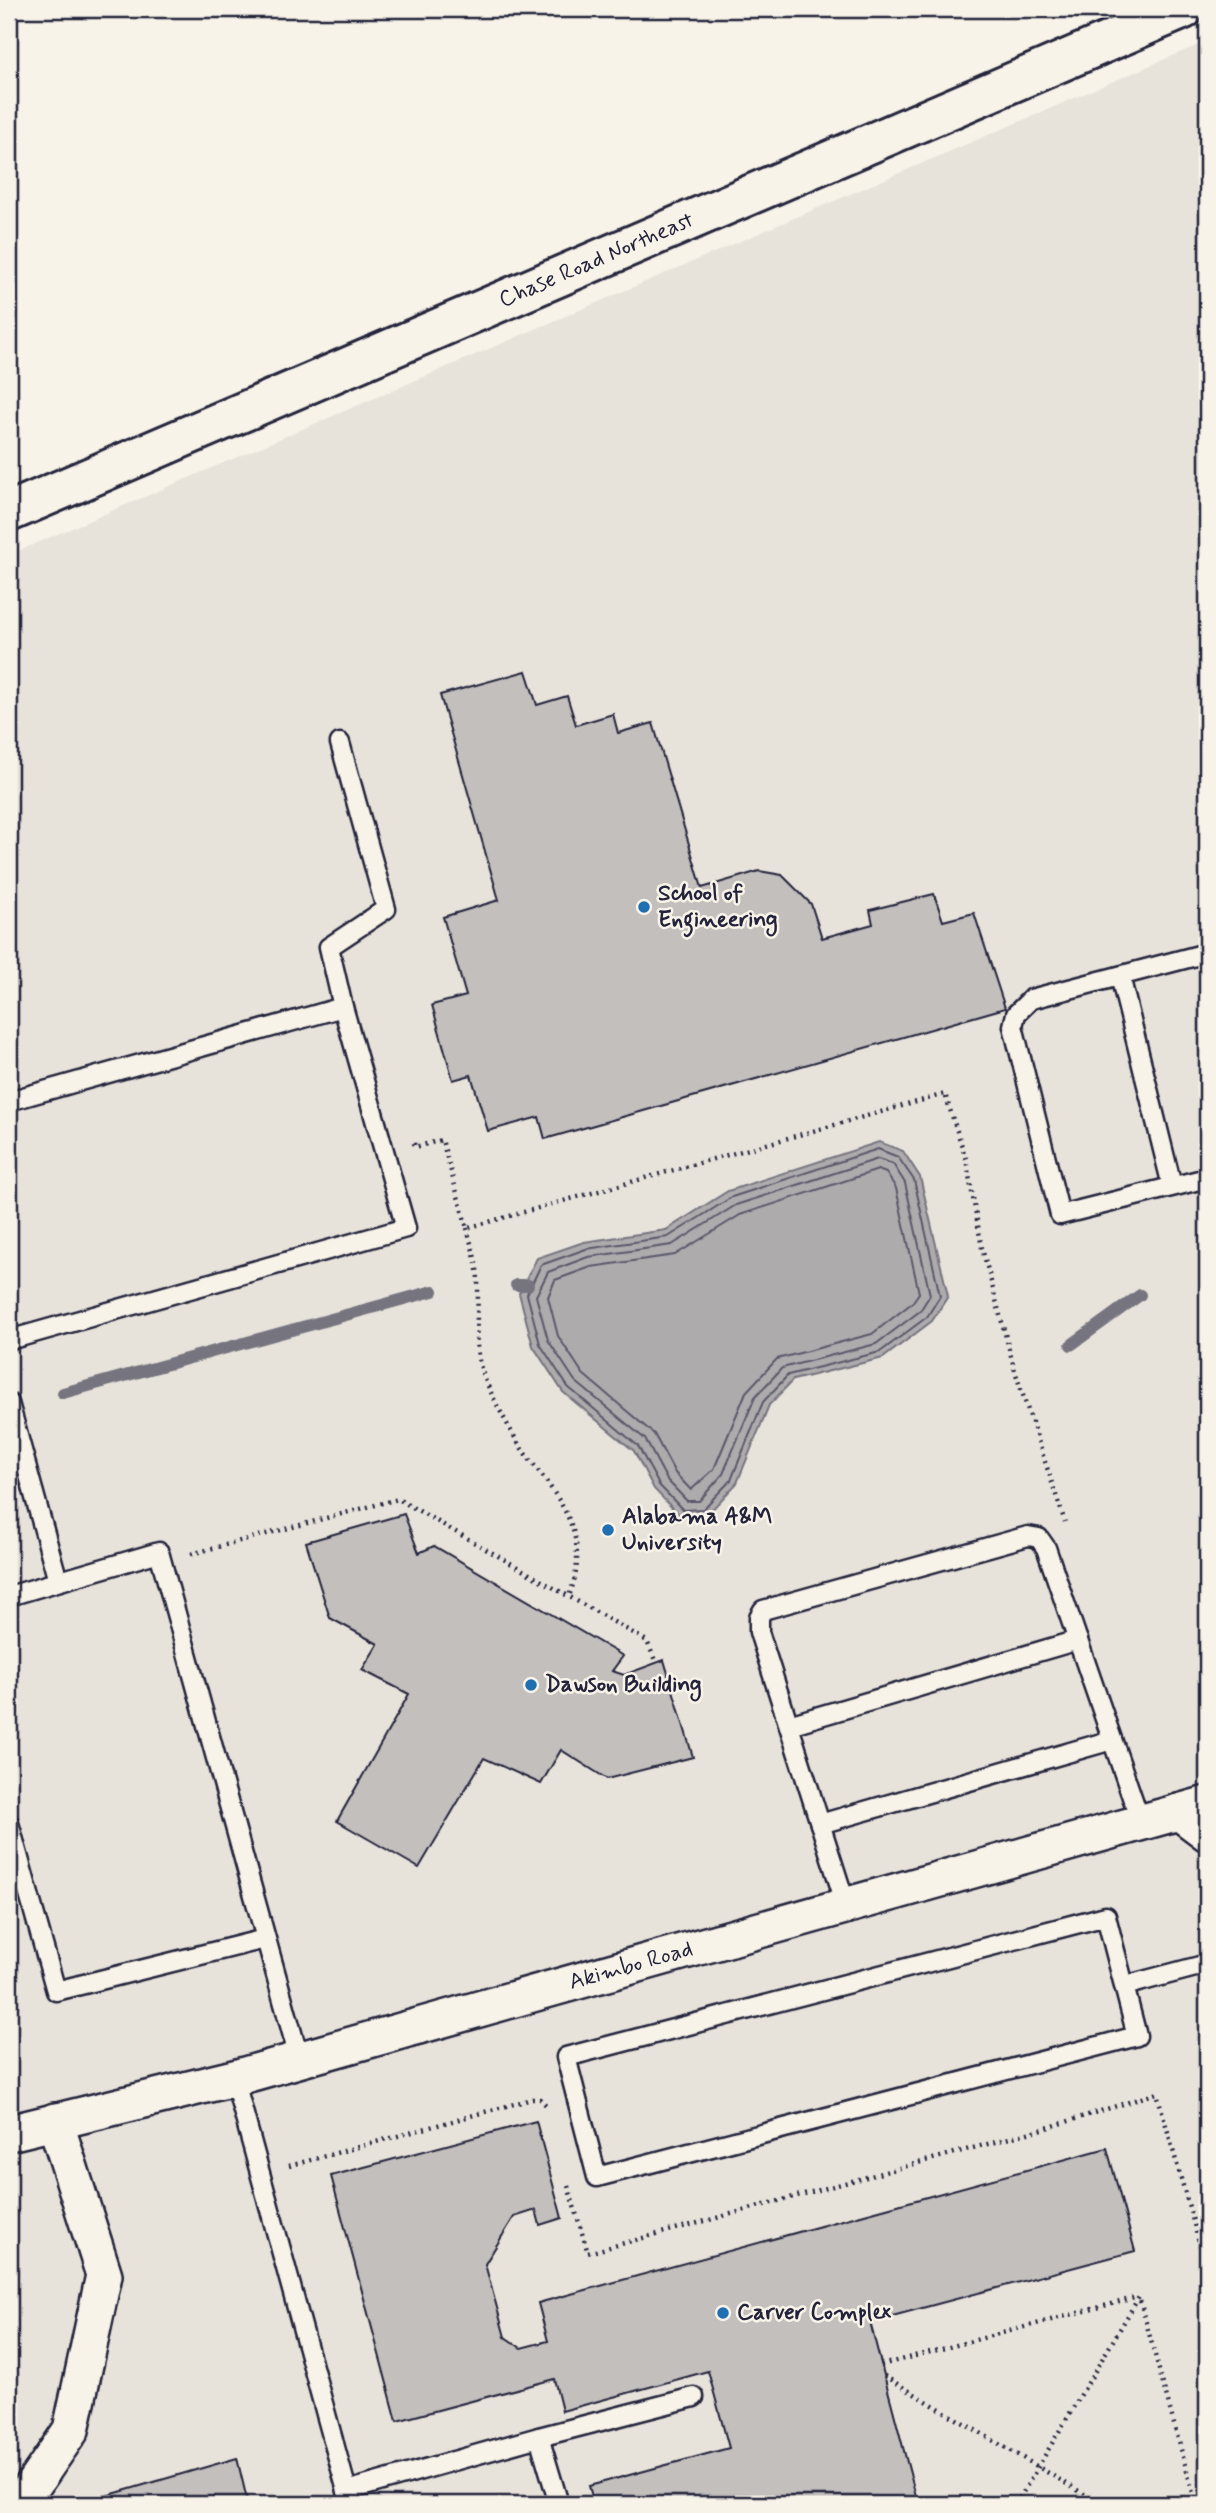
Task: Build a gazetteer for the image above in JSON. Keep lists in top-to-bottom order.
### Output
{
  "streets": {
    "street": ["Chase Road Northeast", "Akimbo Road"]
  },
  "places": [
    "School of Engineering",
    "Alabama A&M University",
    "Dawson Building",
    "Carver Complex"
  ]
}
